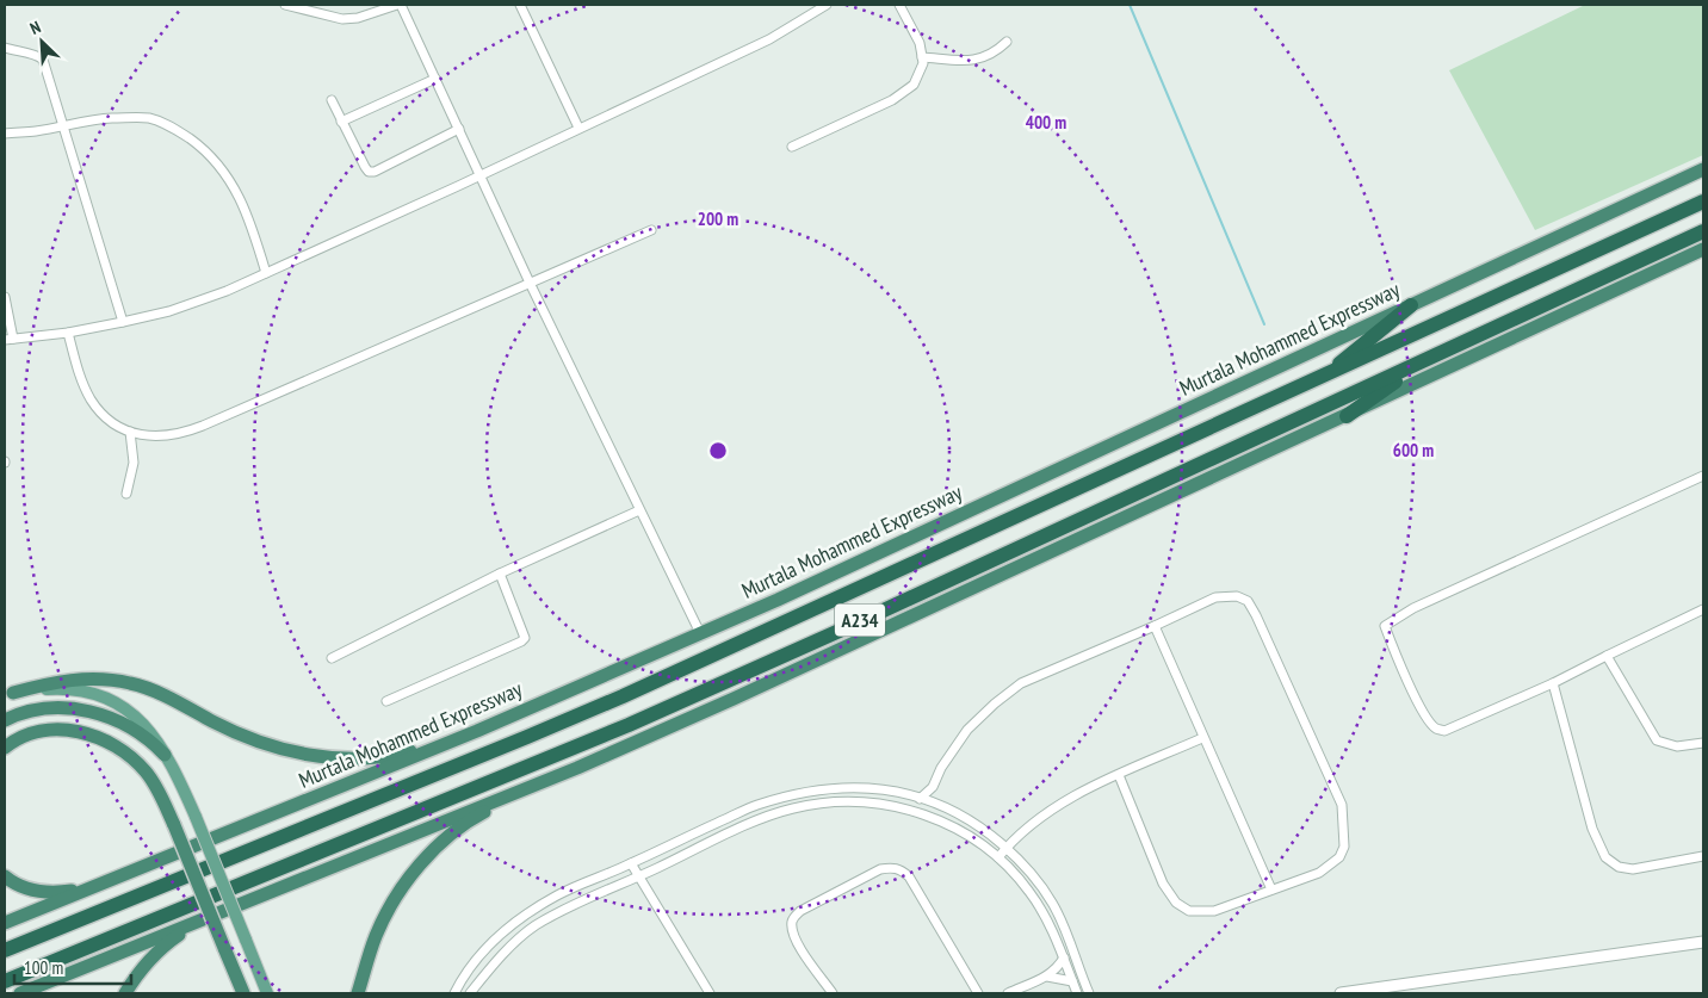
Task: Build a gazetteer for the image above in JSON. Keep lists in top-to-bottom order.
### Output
{
  "streets": {
    "highway": ["Murtala Mohammed Expressway", "A234"]
  },
  "scale_bar": "100 m",
  "north": "top left",
  "rings": ["400 m", "200 m", "600 m"]
}
